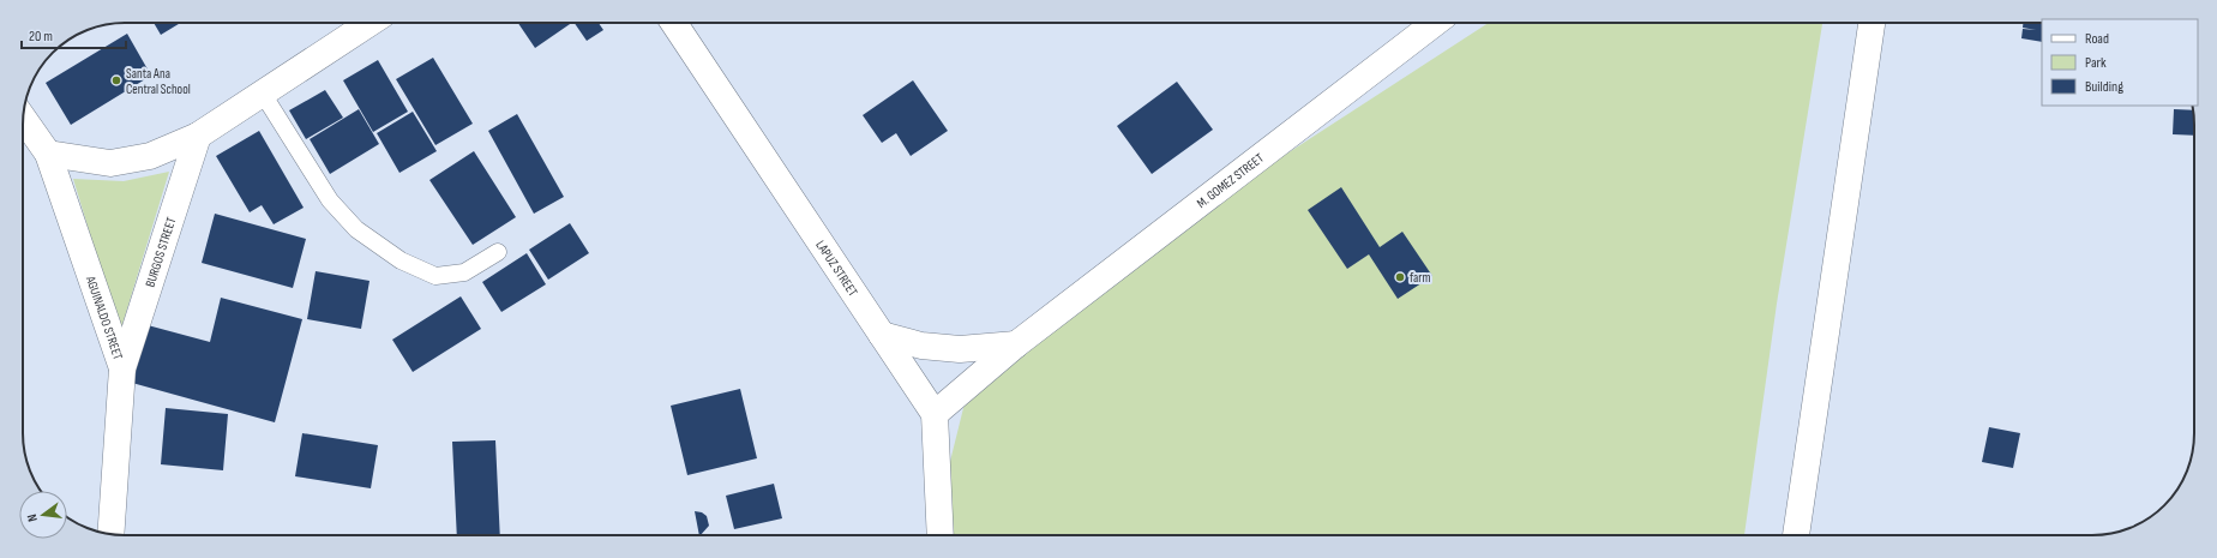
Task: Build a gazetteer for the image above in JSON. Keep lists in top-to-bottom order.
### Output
{
  "streets": {
    "street": [
      "M. GOMEZ STREET",
      "BURGOS STREET",
      "LAPUZ STREET",
      "AGUINALDO STREET"
    ]
  },
  "crossings": [
    ["M. GOMEZ STREET", "LAPUZ STREET"],
    ["BURGOS STREET", "AGUINALDO STREET"]
  ],
  "places": ["Santa Ana Central School", "farm"],
  "legend": ["Road", "Park", "Building"],
  "scale_bar": "20 m",
  "north": "left"
}
